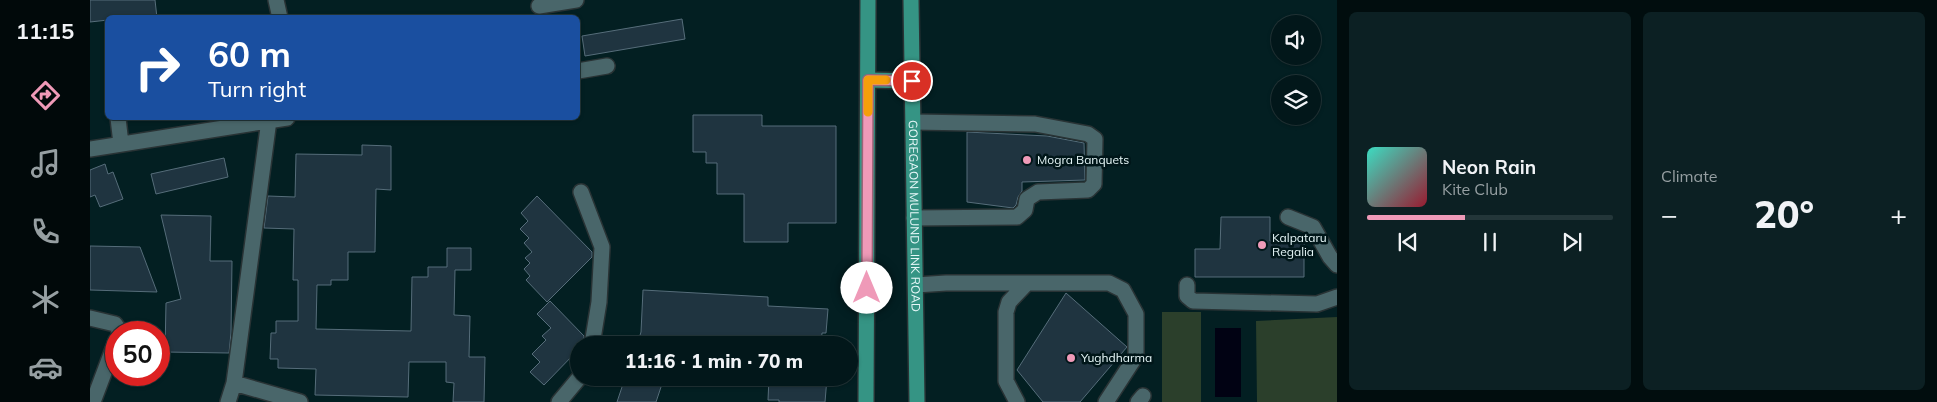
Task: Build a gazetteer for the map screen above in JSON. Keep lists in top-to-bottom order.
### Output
{
  "streets": {
    "main road": ["GOREGAON MULUND LINK ROAD"]
  },
  "places": ["Mogra Banquets", "Kalpataru Regalia", "Yughdharma"],
  "page": {
    "tabs": "11:15",
    "tile": "Climate",
    "turn": ["60 m", "Turn right"],
    "song": ["Neon Rain", "Kite Club"],
    "heat": ["−", "20°", "+"],
    "limit": "50",
    "trip": "11:16 · 1 min · 70 m"
  }
}
